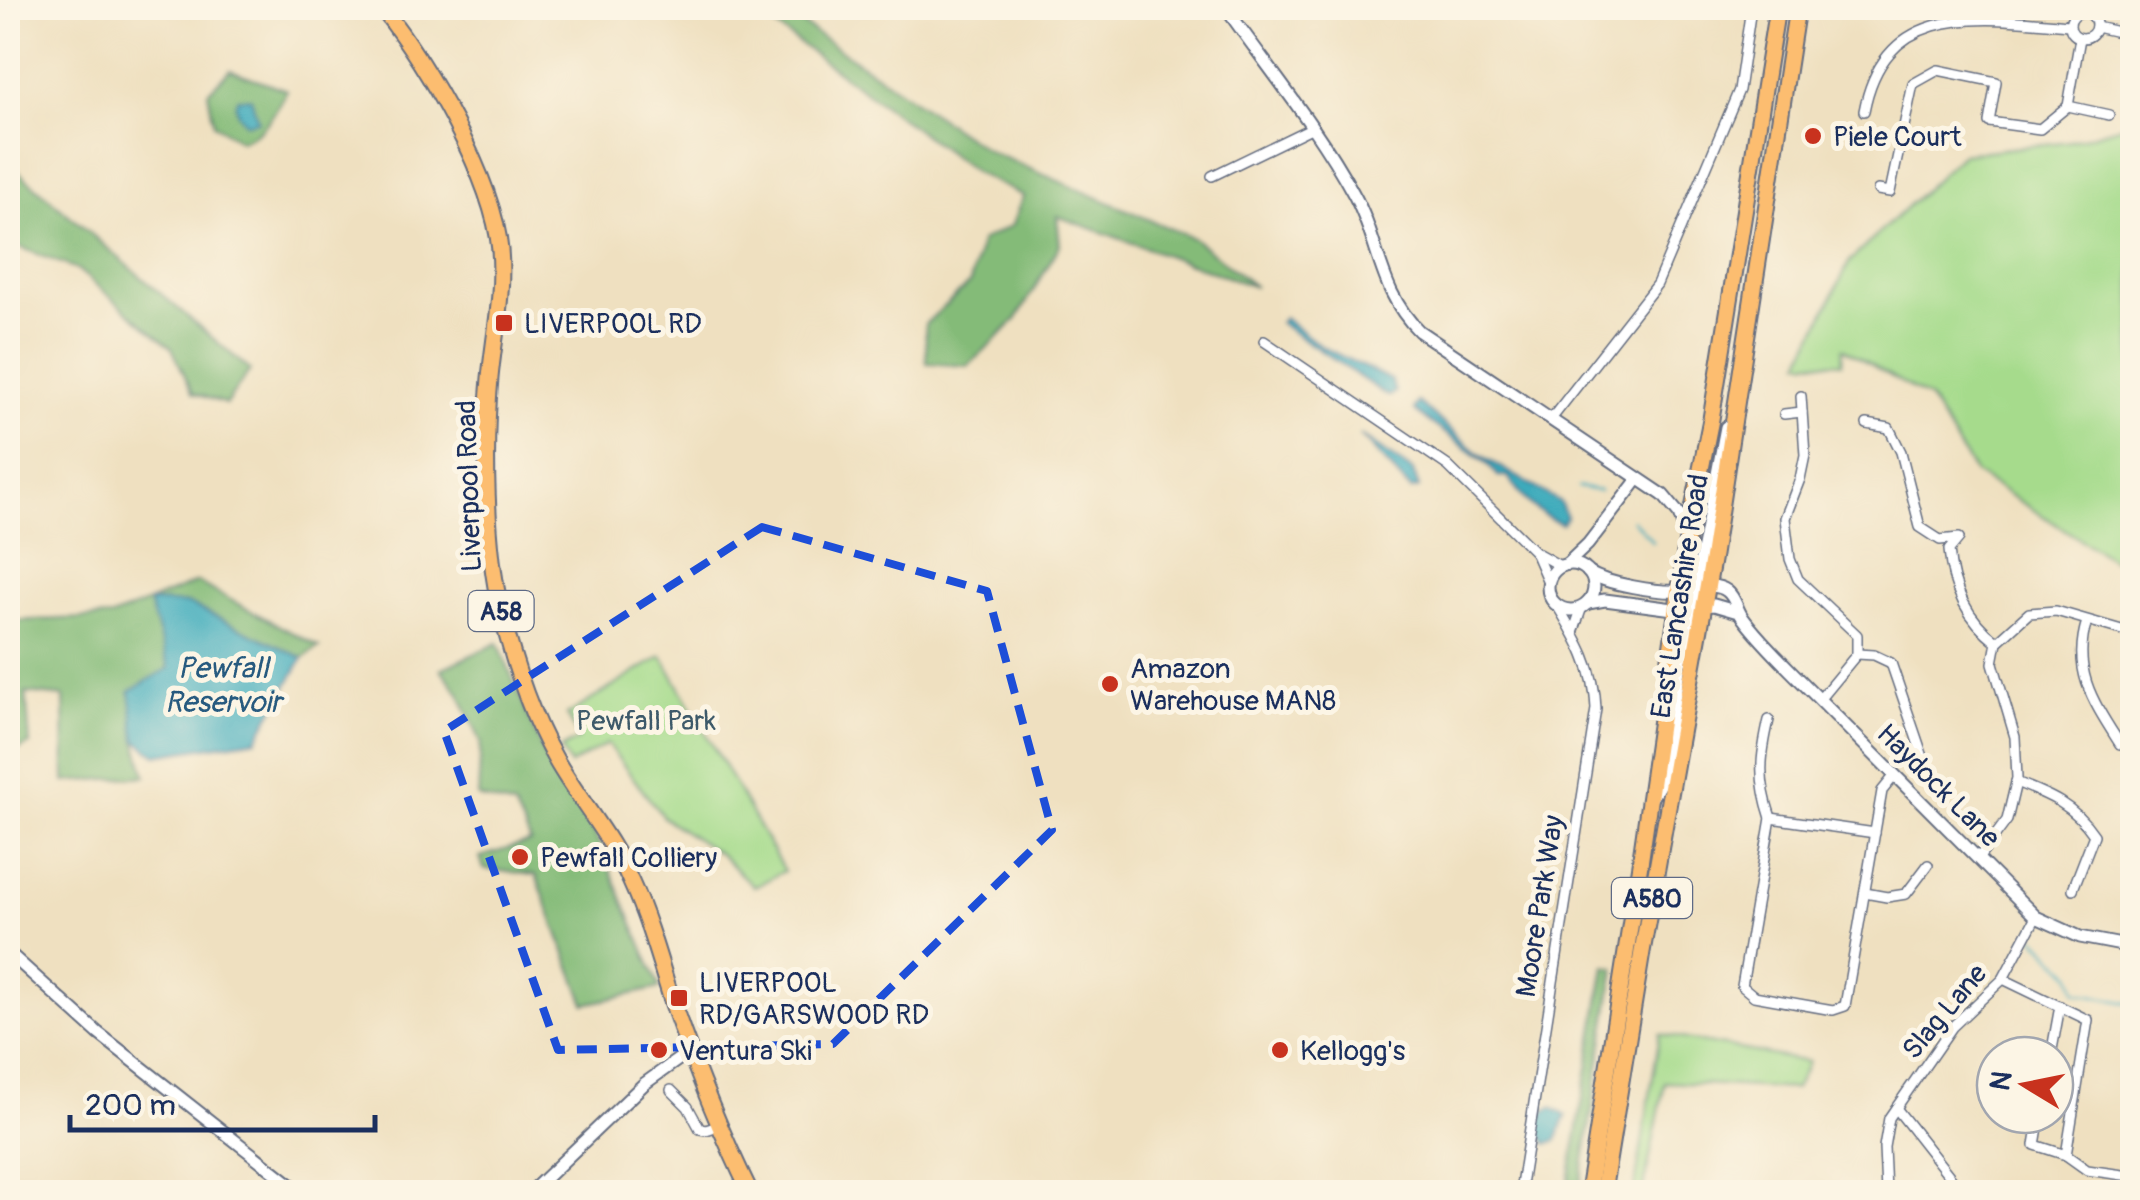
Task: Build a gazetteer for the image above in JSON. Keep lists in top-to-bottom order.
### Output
{
  "streets": {
    "highway": [
      "Liverpool Road",
      "East Lancashire Road",
      "A58",
      "A580"
    ],
    "street": ["Haydock Lane", "Moore Park Way", "Slag Lane"]
  },
  "crossings": [
    ["East Lancashire Road", "Haydock Lane"],
    ["Haydock Lane", "Slag Lane"]
  ],
  "water": ["Pewfall Reservoir"],
  "parks": ["Pewfall Park"],
  "places": {
    "other": [
      "Piele Court",
      "Amazon Warehouse MAN8",
      "Pewfall Colliery",
      "Ventura Ski",
      "Kellogg's"
    ],
    "transit": ["LIVERPOOL RD", "LIVERPOOL RD/GARSWOOD RD"]
  },
  "scale_bar": "200 m",
  "north": "left"
}
